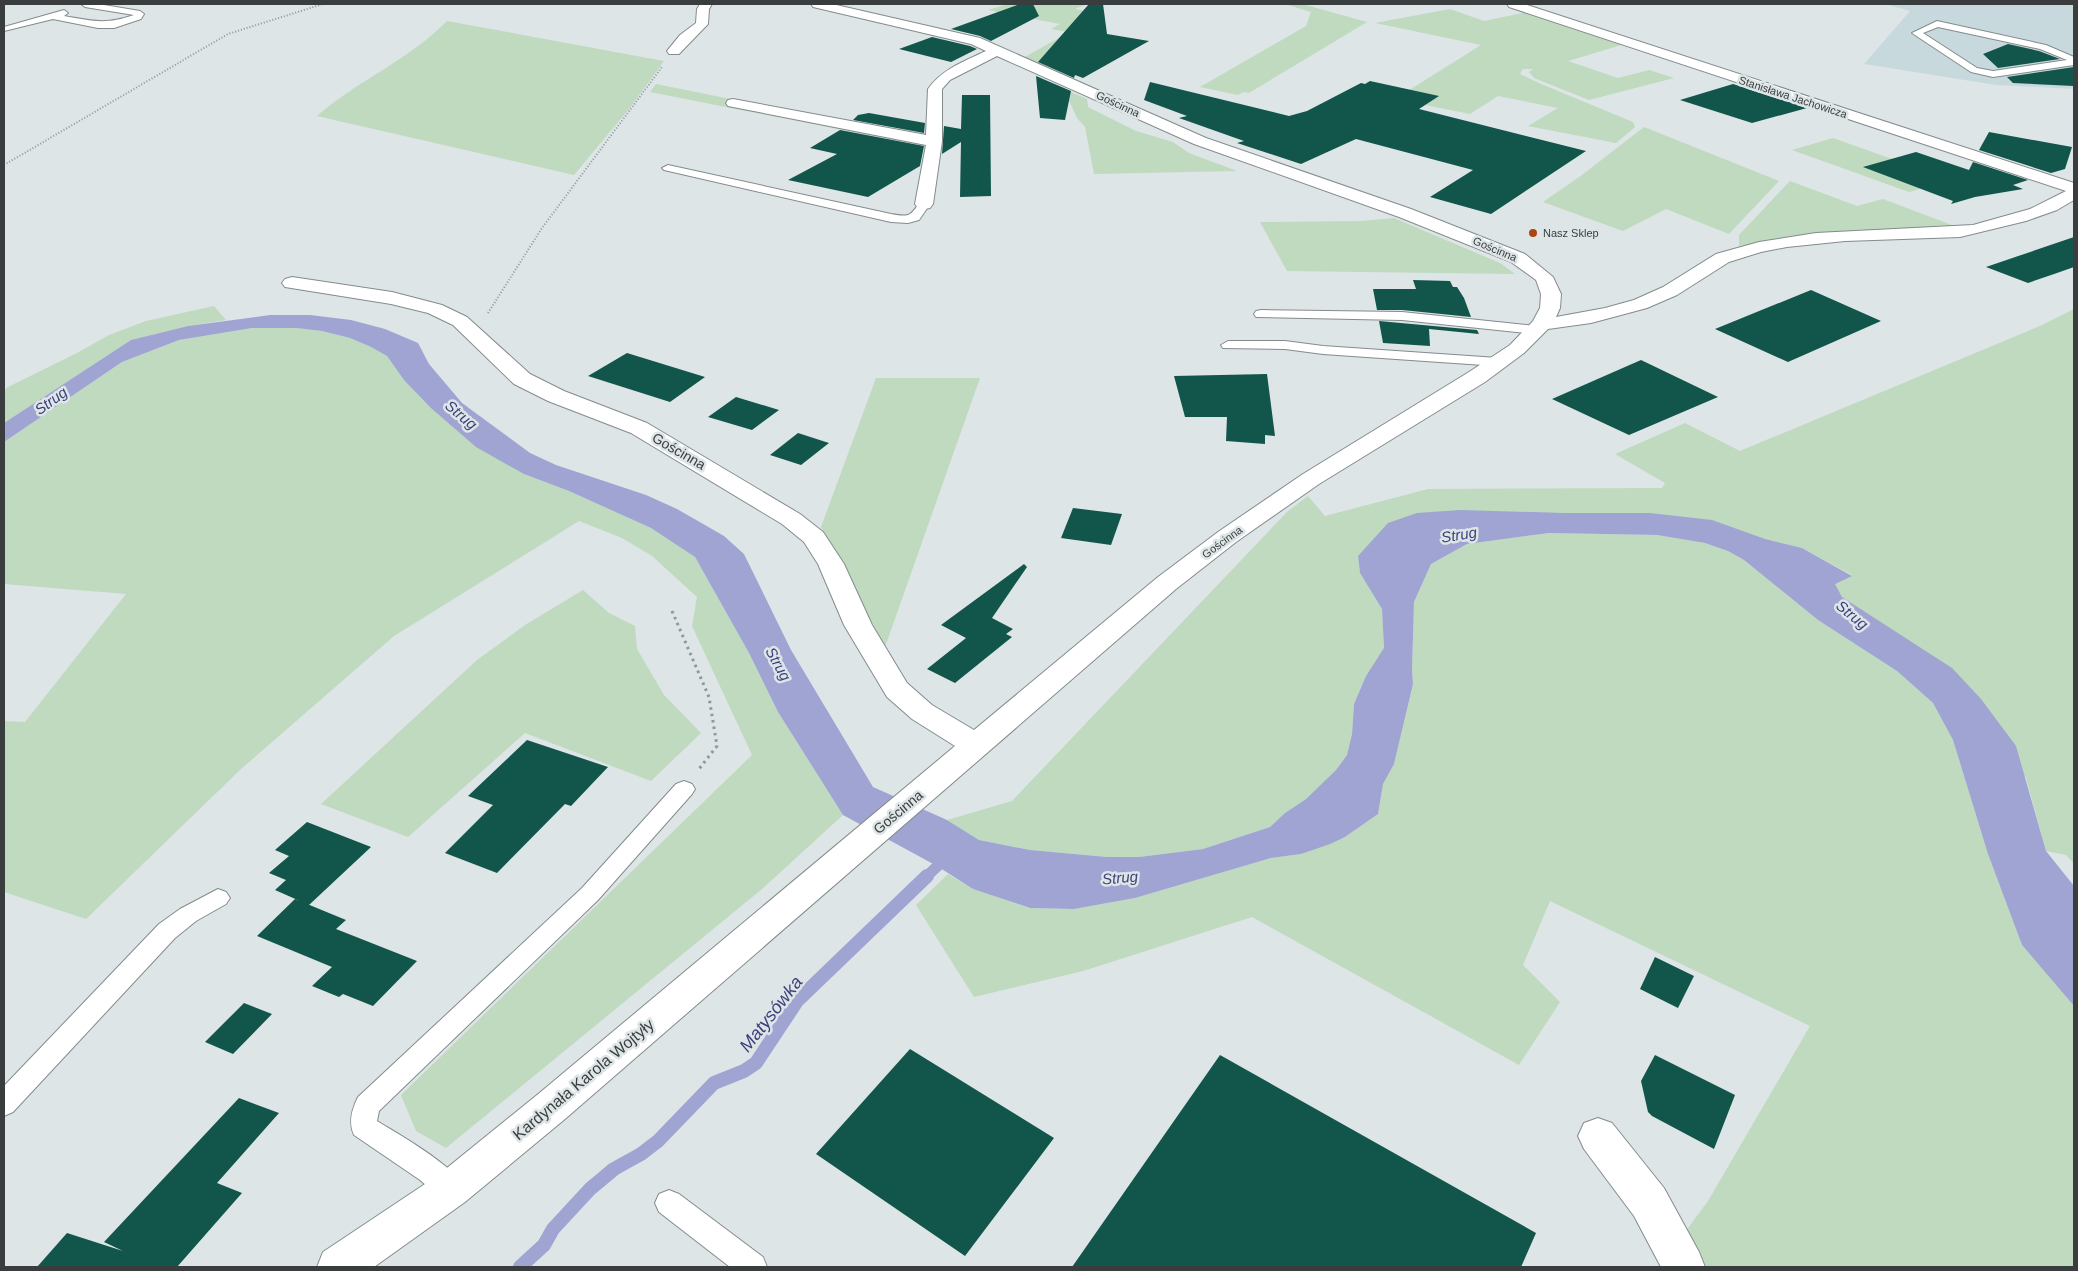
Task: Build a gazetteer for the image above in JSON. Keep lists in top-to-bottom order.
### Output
{
  "streets": {
    "street": ["Stanisława Jachowicza", "Gościnna", "Kardynała Karola Wojtyły"]
  },
  "crossings": [
    ["Gościnna", "Kardynała Karola Wojtyły"]
  ],
  "water": ["Strug", "Matysówka"],
  "places": ["Nasz Sklep"]
}
